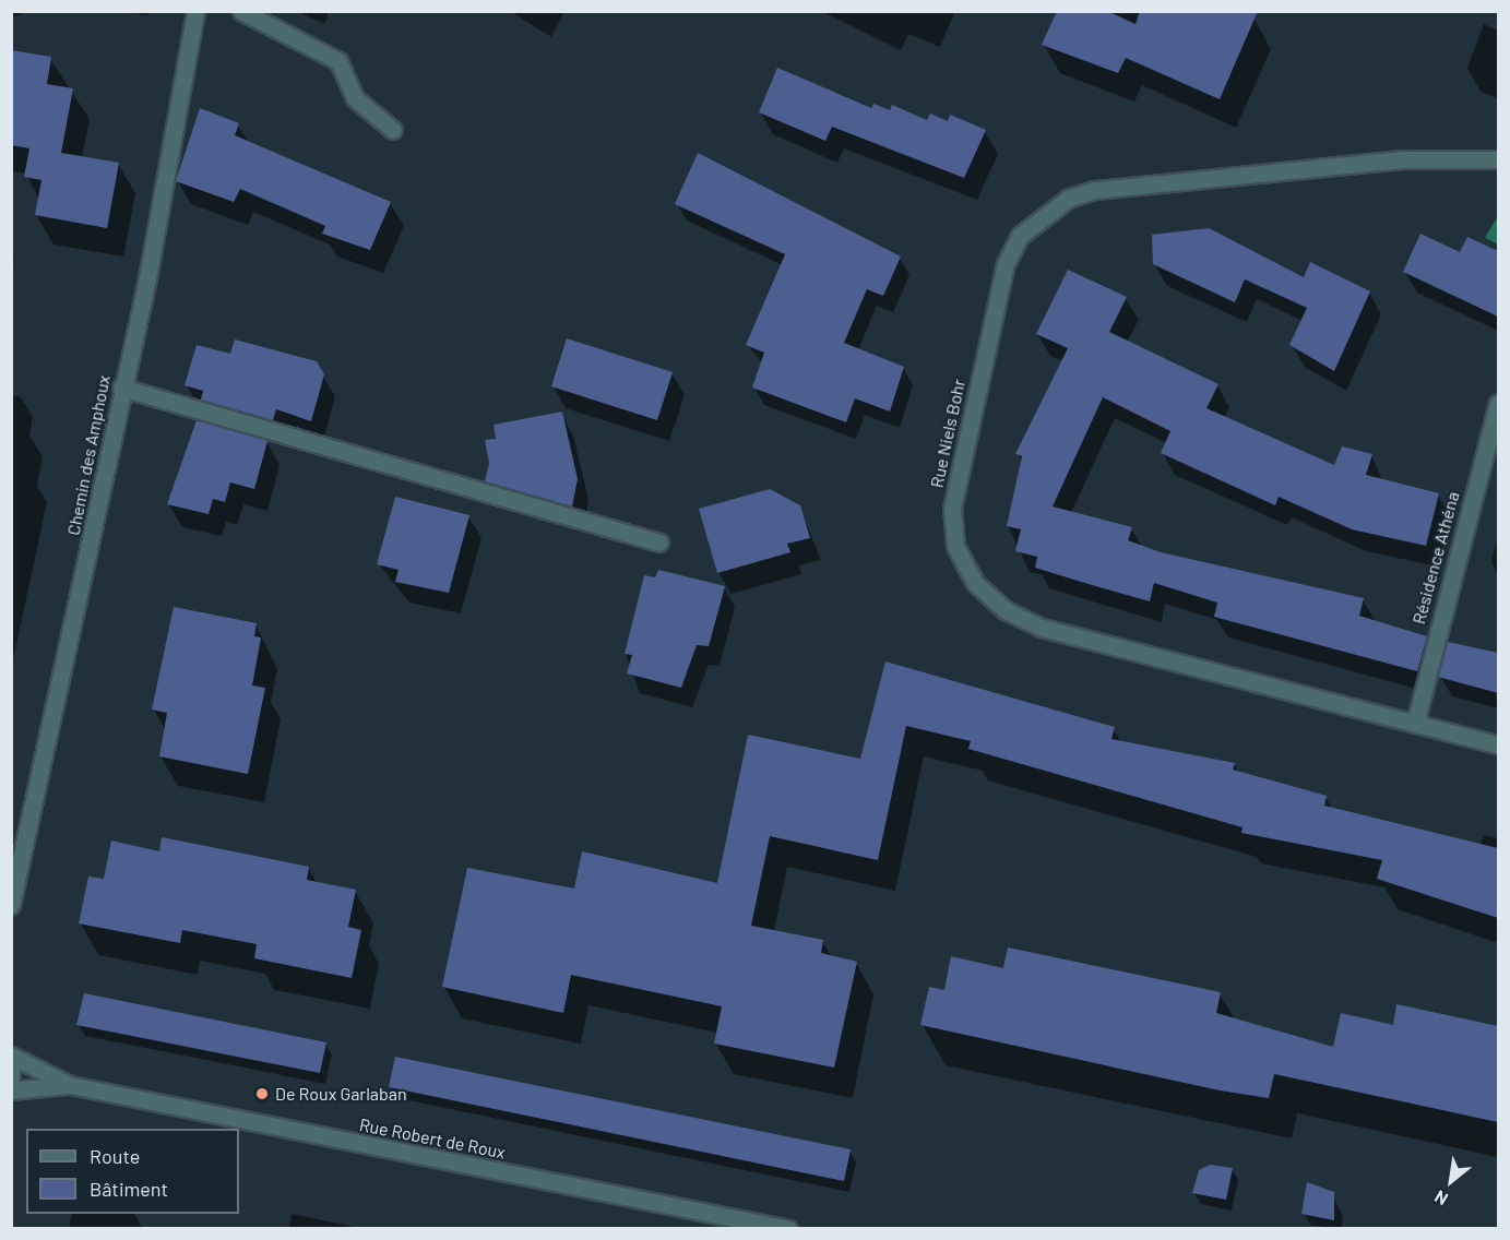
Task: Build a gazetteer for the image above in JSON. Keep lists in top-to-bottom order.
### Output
{
  "streets": {
    "street": [
      "Rue Niels Bohr",
      "Chemin des Amphoux",
      "Résidence Athéna",
      "Rue Robert de Roux"
    ]
  },
  "crossings": [
    ["Rue Niels Bohr", "Résidence Athéna"]
  ],
  "places": ["De Roux Garlaban"],
  "legend": ["Route", "Bâtiment"],
  "north": "bottom left"
}
